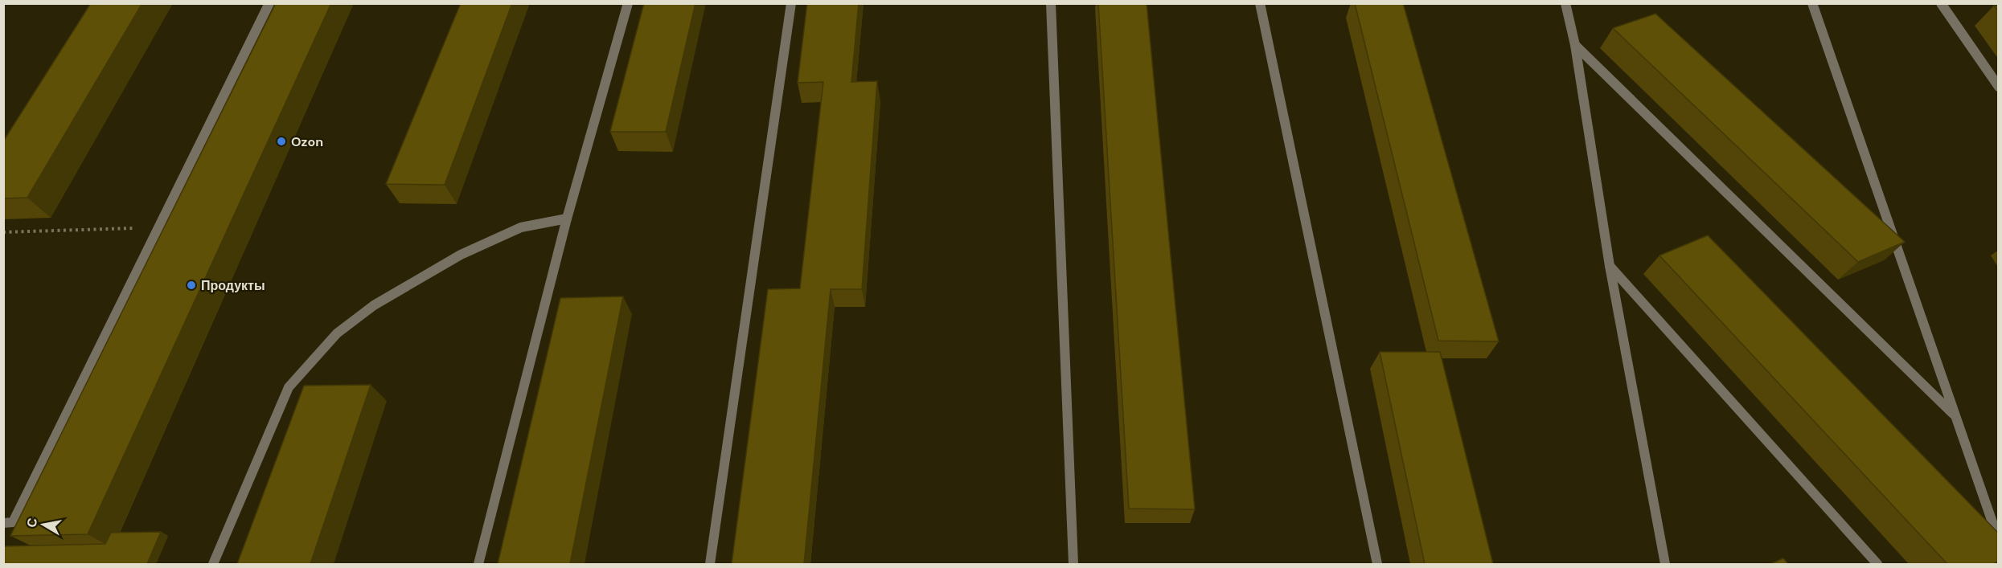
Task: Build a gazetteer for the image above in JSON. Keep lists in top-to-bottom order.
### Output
{
  "places": ["Ozon", "Продукты"],
  "north": "left"
}
